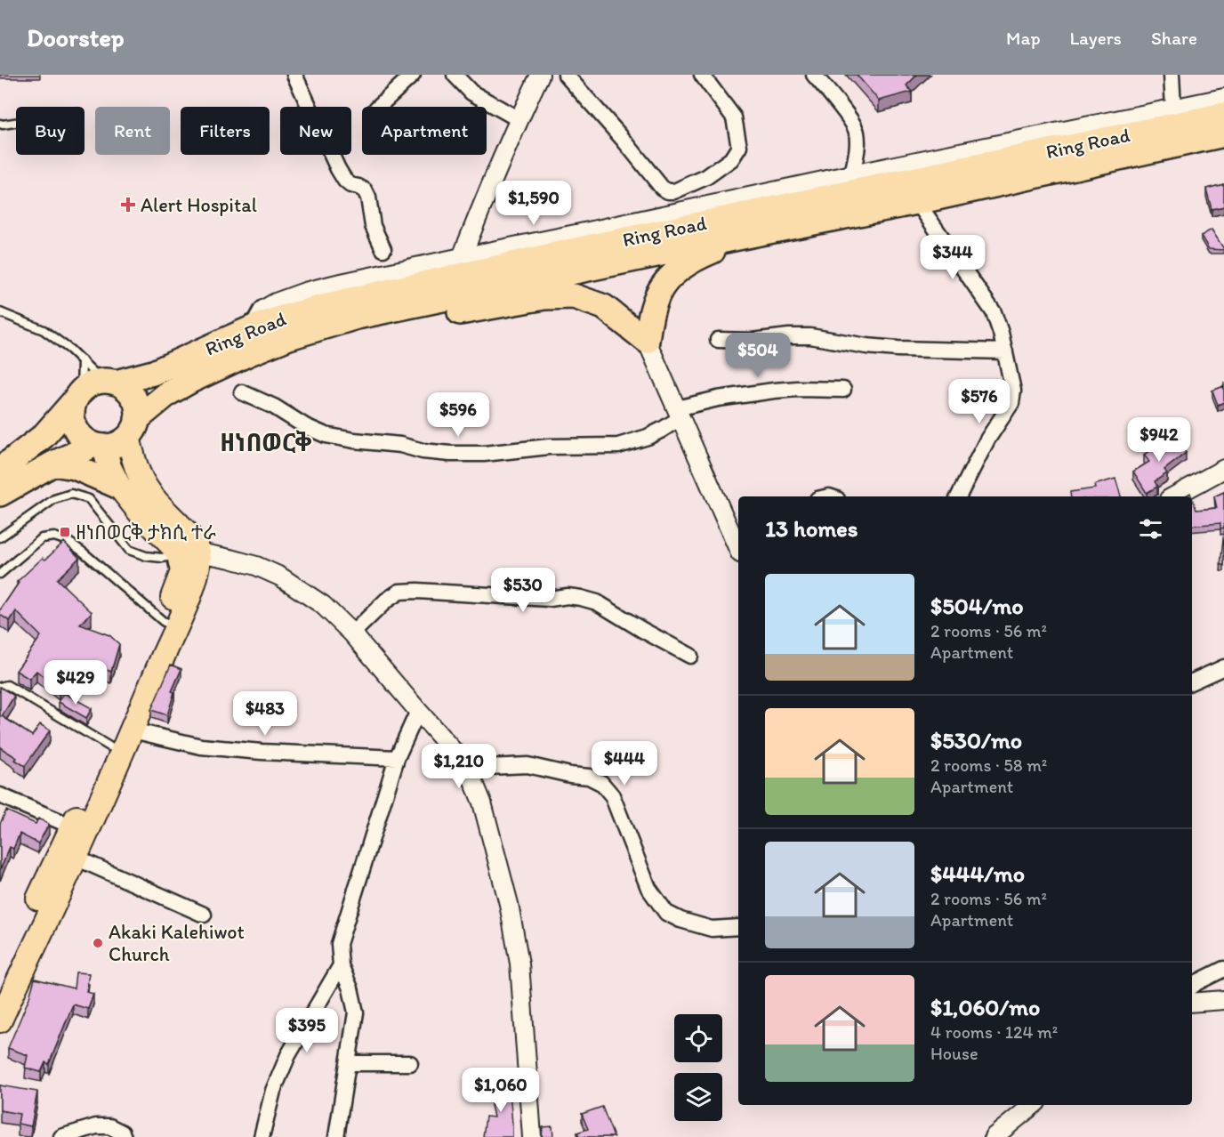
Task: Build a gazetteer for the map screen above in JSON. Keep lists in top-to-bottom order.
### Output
{
  "streets": {
    "highway": ["Ring Road"]
  },
  "districts": ["ዘነበወርቅ"],
  "places": {
    "health": ["Alert Hospital"],
    "transit": ["ዘነበወርቅ ታክሲ ተራ"],
    "other": ["Akaki Kalehiwot Church"]
  },
  "page": {
    "header": "Doorstep",
    "nav": ["Map", "Layers", "Share"],
    "chip": [
      "Buy",
      "Rent",
      "Filters",
      "New",
      "Apartment"
    ],
    "price": [
      "$1,590",
      "$344",
      "$504",
      "$576",
      "$596",
      "$942",
      "$530",
      "$429",
      "$483",
      "$444",
      "$1,210",
      "$395",
      "$1,060"
    ],
    "heading": "13 homes",
    "list": [
      {
        "name": "$504/mo",
        "note": "2 rooms · 56 m² · Apartment"
      },
      {
        "name": "$530/mo",
        "note": "2 rooms · 58 m² · Apartment"
      },
      {
        "name": "$444/mo",
        "note": "2 rooms · 56 m² · Apartment"
      },
      {
        "name": "$1,060/mo",
        "note": "4 rooms · 124 m² · House"
      }
    ]
  }
}
